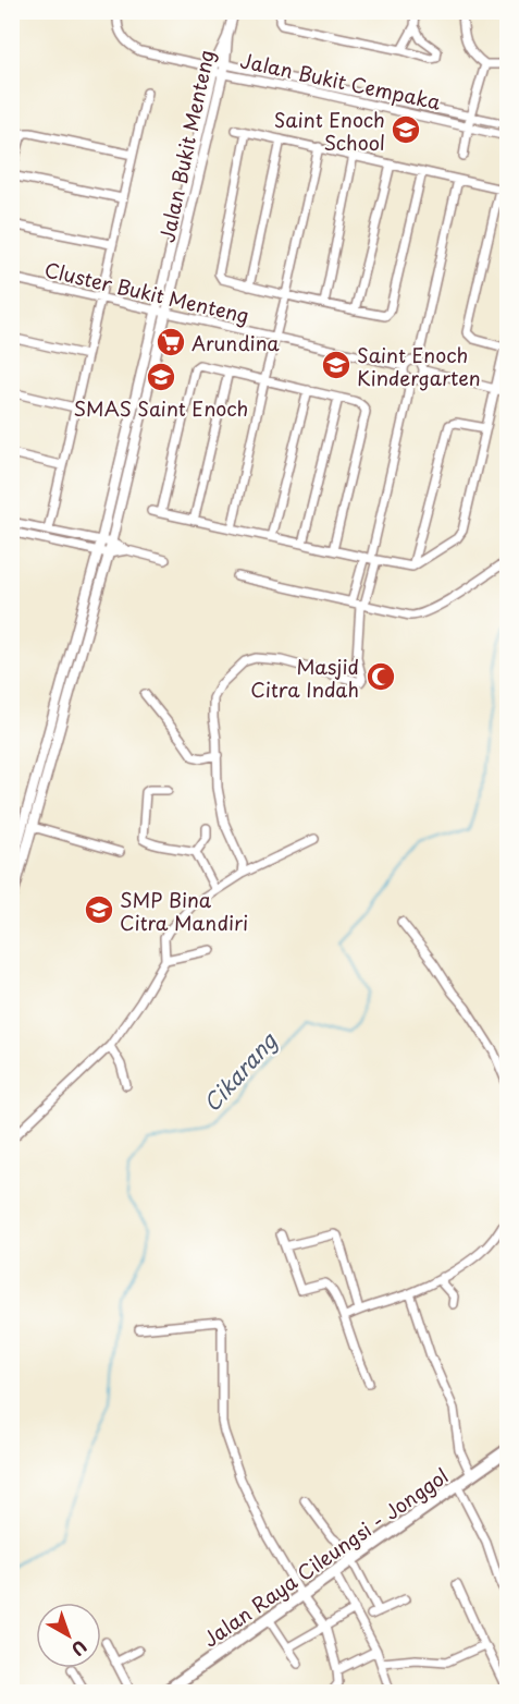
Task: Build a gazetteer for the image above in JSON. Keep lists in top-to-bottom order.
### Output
{
  "streets": {
    "main road": ["Jalan Raya Cileungsi - Jonggol"],
    "street": ["Jalan Bukit Cempaka", "Jalan Bukit Menteng", "Cluster Bukit Menteng"]
  },
  "crossings": [
    ["Jalan Bukit Cempaka", "Jalan Bukit Menteng"],
    ["Jalan Bukit Menteng", "Cluster Bukit Menteng"]
  ],
  "water": ["Cikarang"],
  "places": {
    "school or university": [
      "Saint Enoch School",
      "Saint Enoch Kindergarten",
      "SMAS Saint Enoch",
      "SMP Bina Citra Mandiri"
    ],
    "supermarket": ["Arundina"],
    "mosque": ["Masjid Citra Indah"]
  },
  "north": "bottom right"
}
